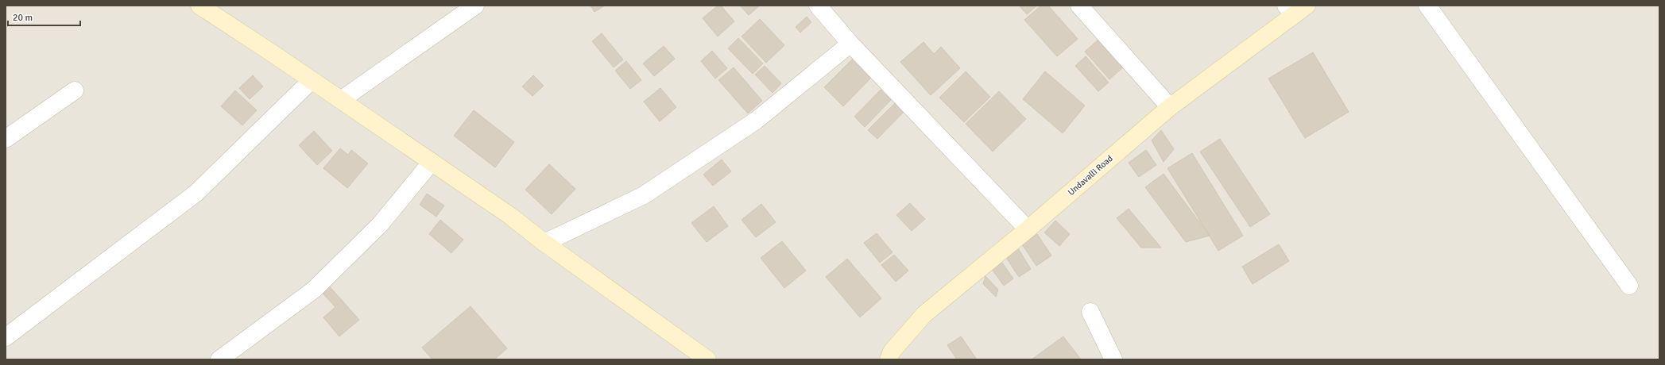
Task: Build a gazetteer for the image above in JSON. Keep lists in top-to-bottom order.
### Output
{
  "streets": {
    "street": ["Undavalli Road"]
  },
  "scale_bar": "20 m"
}
